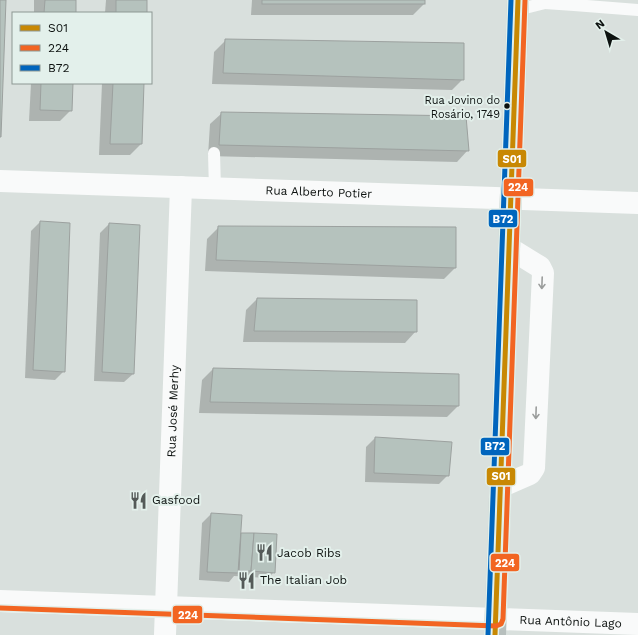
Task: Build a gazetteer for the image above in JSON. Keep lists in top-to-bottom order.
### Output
{
  "streets": {
    "street": ["Rua Alberto Potier", "Rua José Merhy", "Rua Antônio Lago"]
  },
  "crossings": [
    ["Rua Alberto Potier", "Rua José Merhy"],
    ["Rua José Merhy", "Rua Antônio Lago"]
  ],
  "places": {
    "other": ["Rua Jovino do Rosário, 1749"],
    "restaurant": ["Gasfood", "Jacob Ribs", "The Italian Job"]
  },
  "lines": ["transit line S01", "transit line 224", "transit line B72"],
  "legend": ["S01", "224", "B72"],
  "north": "top left"
}
